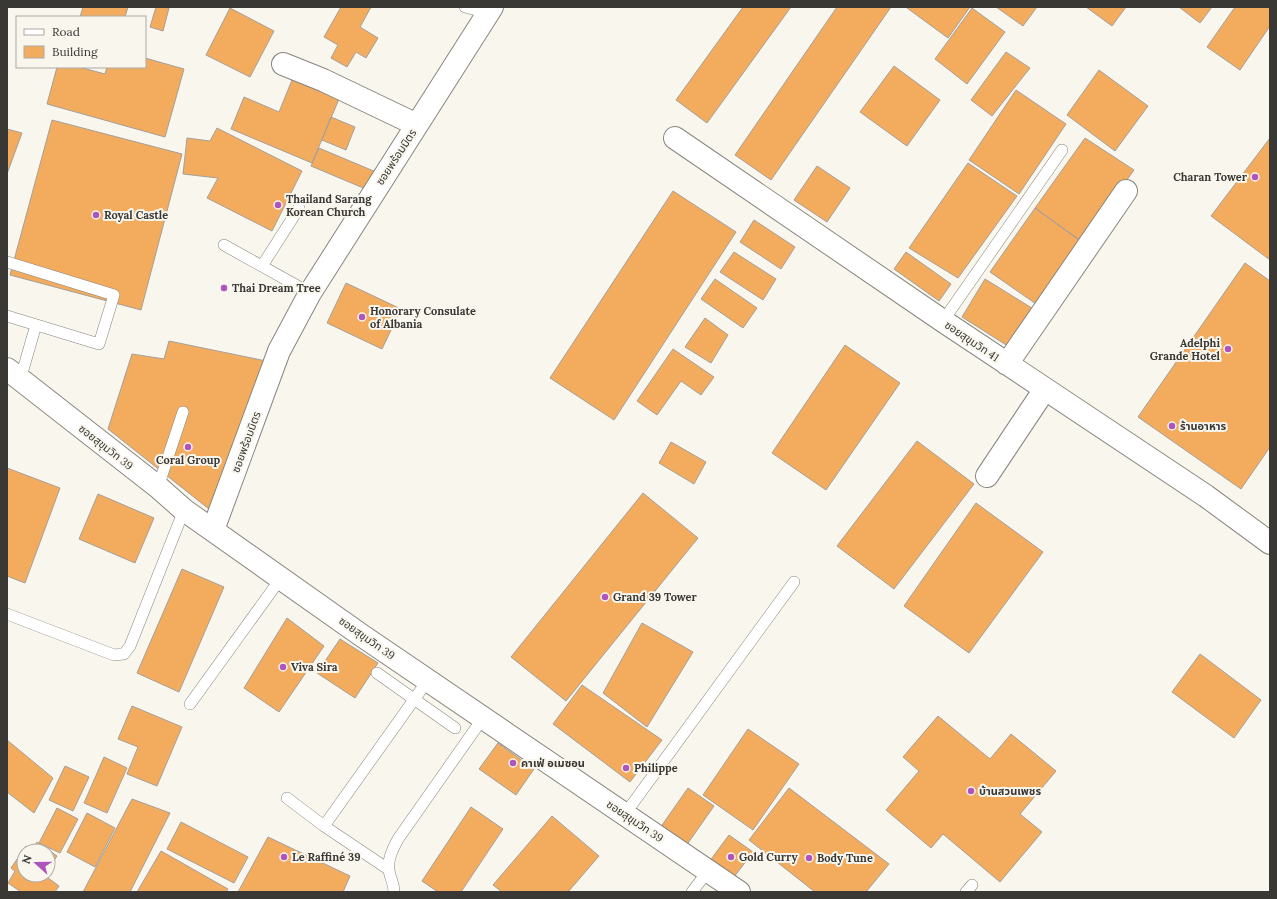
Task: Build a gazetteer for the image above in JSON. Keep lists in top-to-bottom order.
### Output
{
  "streets": {
    "street": ["ซอยพร้อมมิตร", "ซอยสุขุมวิท 41", "ซอยสุขุมวิท 39"]
  },
  "crossings": [
    ["ซอยพร้อมมิตร", "ซอยสุขุมวิท 39"]
  ],
  "places": [
    "Charan Tower",
    "Thailand Sarang Korean Church",
    "Royal Castle",
    "Thai Dream Tree",
    "Honorary Consulate of Albania",
    "Adelphi Grande Hotel",
    "ร้านอาหาร",
    "Coral Group",
    "Grand 39 Tower",
    "Viva Sira",
    "คาเฟ่ อเมซอน",
    "Philippe",
    "บ้านสวนเพชร",
    "Le Raffiné 39",
    "Gold Curry",
    "Body Tune"
  ],
  "legend": ["Road", "Building"],
  "north": "left"
}
